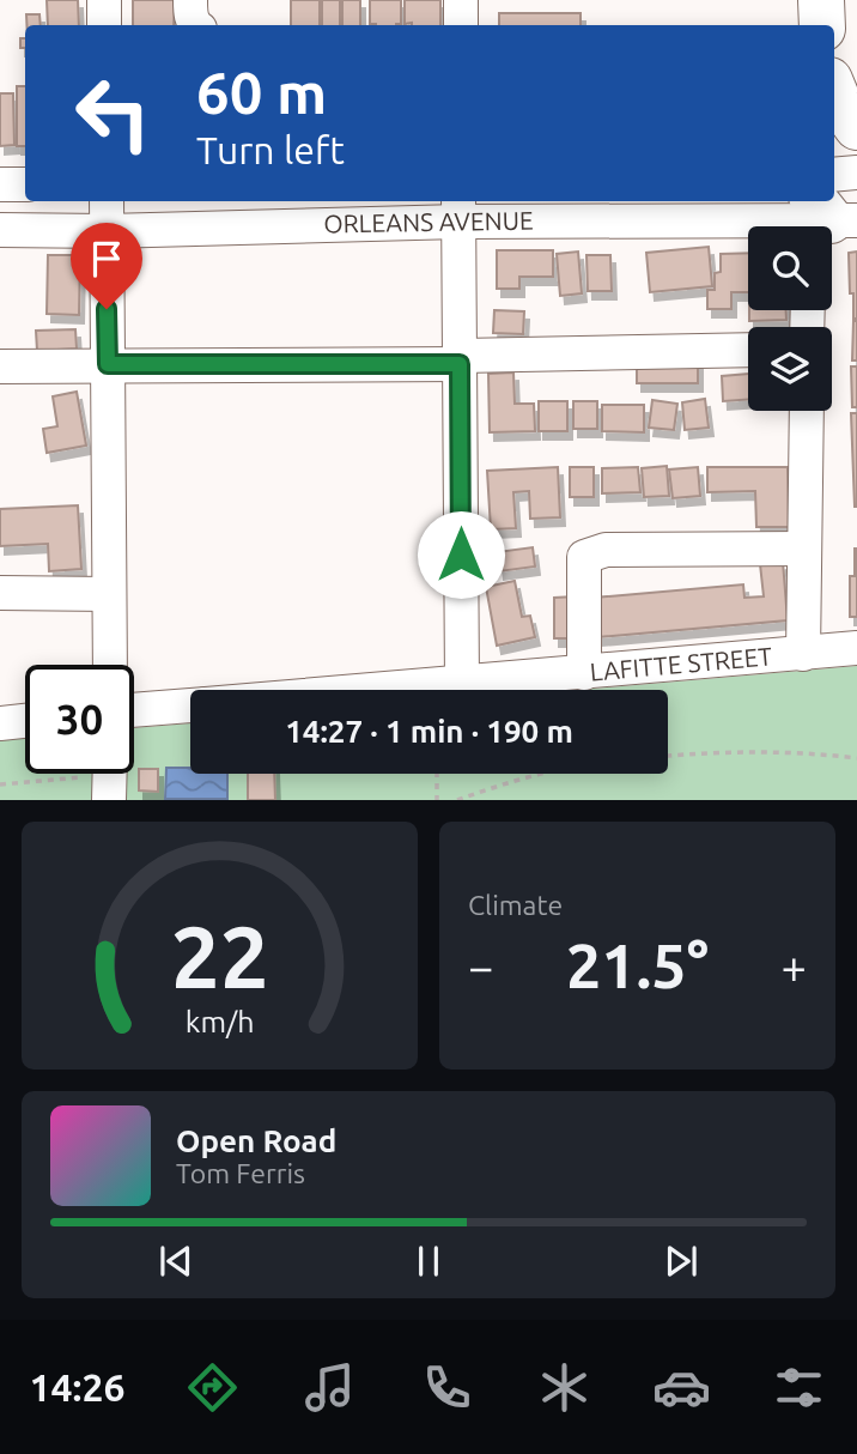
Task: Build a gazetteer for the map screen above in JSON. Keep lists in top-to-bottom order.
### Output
{
  "streets": {
    "street": ["ORLEANS AVENUE", "LAFITTE STREET"]
  },
  "page": {
    "turn": ["60 m", "Turn left"],
    "limit": "30",
    "trip": "14:27 · 1 min · 190 m",
    "tile": "Climate",
    "heat": ["−", "21.5°", "+"],
    "song": ["Open Road", "Tom Ferris"],
    "tabs": "14:26",
    "gauge": ["22", "km/h"]
  }
}
